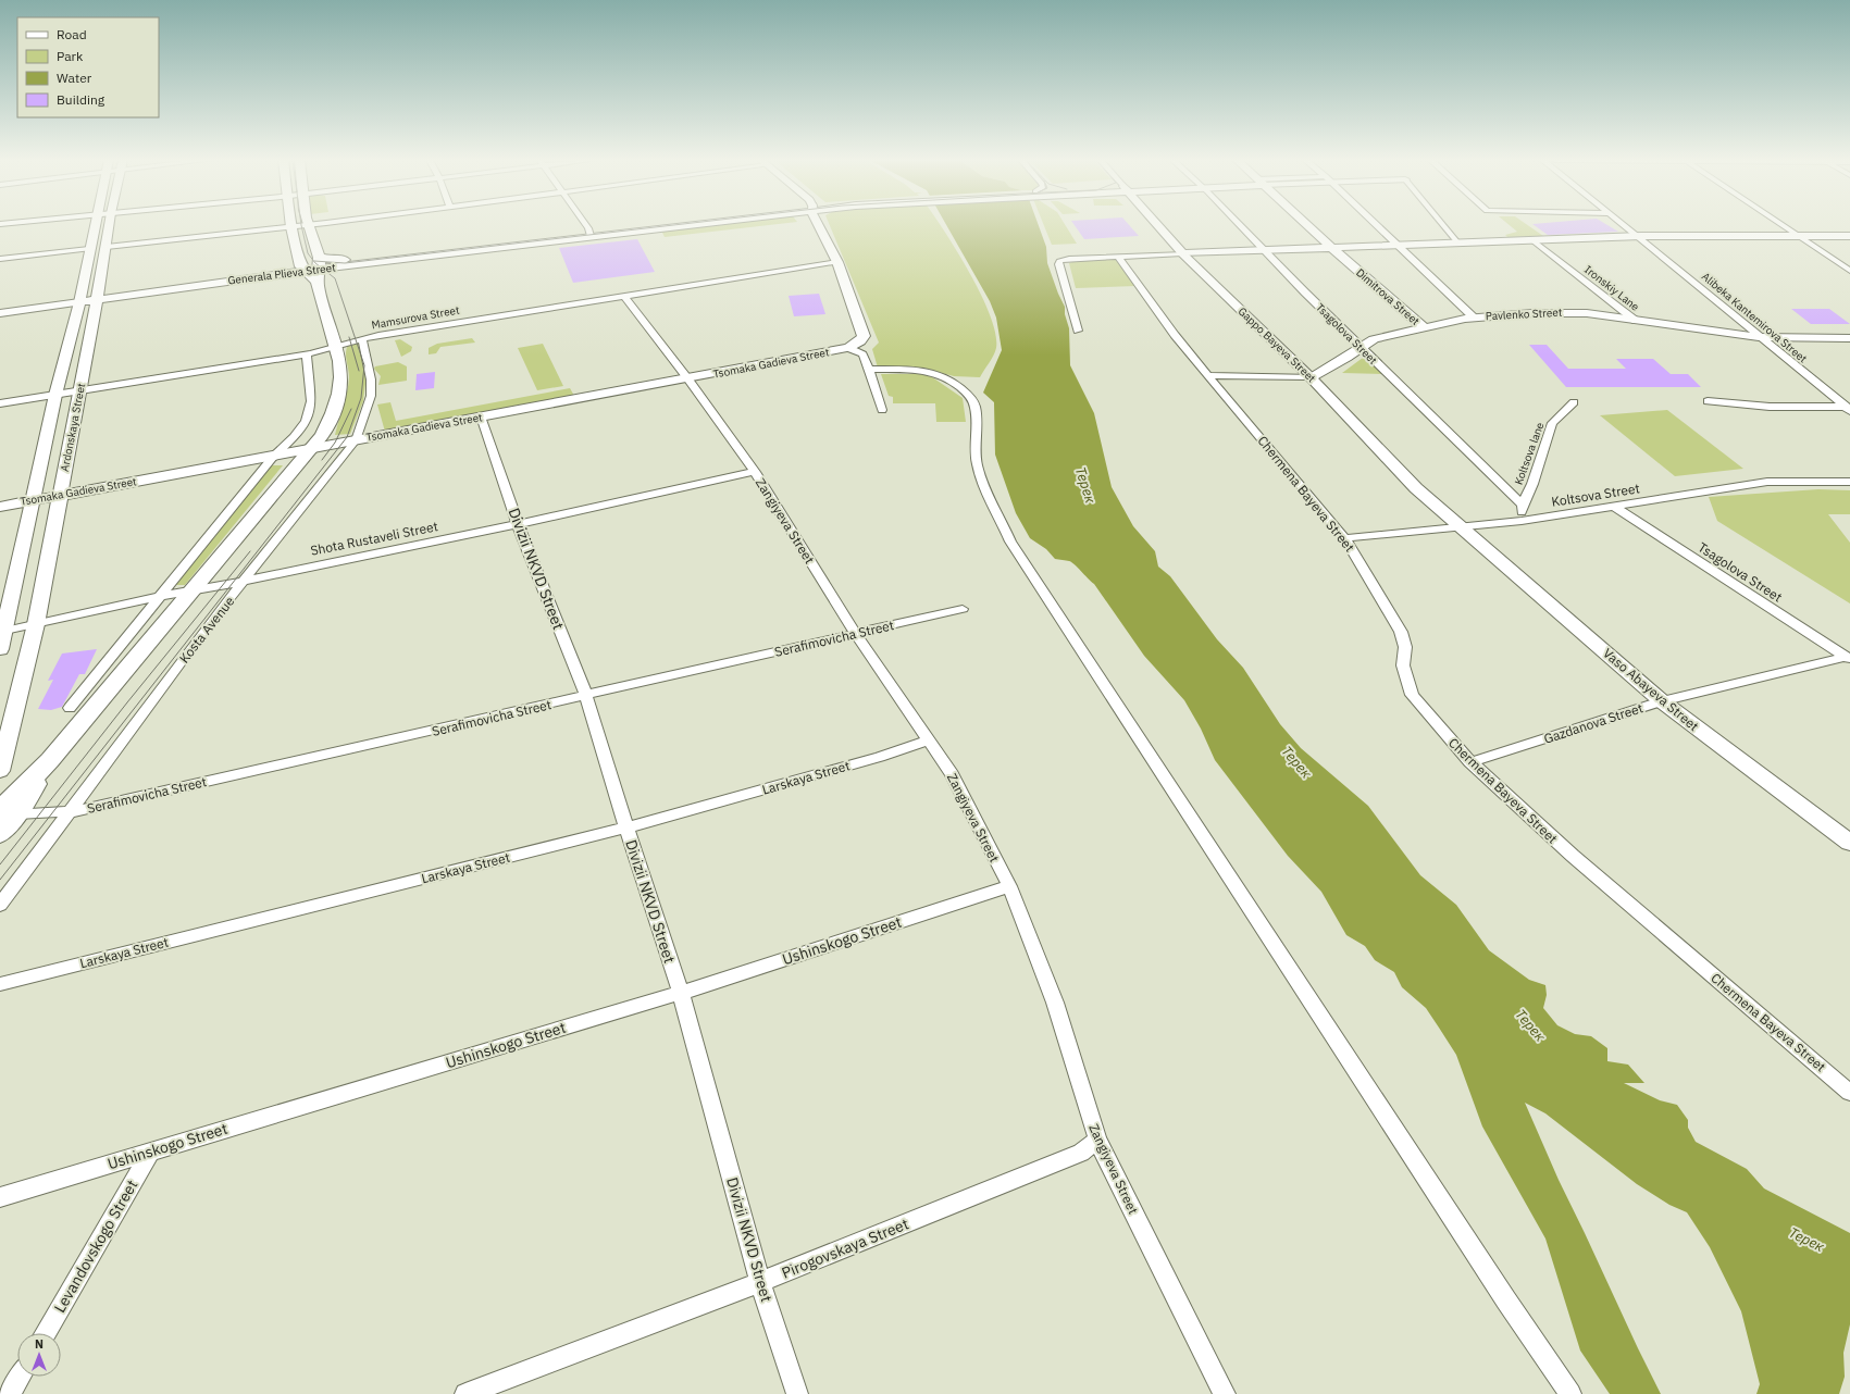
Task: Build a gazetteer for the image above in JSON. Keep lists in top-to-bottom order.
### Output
{
  "streets": {
    "main road": [
      "Generala Plieva Street",
      "Dimitrova Street",
      "Pavlenko Street",
      "Gappo Bayeva Street",
      "Tsomaka Gadieva Street",
      "Ardonskaya Street",
      "Vaso Abayeva Street"
    ],
    "street": [
      "Ironskiy Lane",
      "Mamsurova Street",
      "Alibeka Kantemirova Street",
      "Tsagolova Street",
      "Koltsova lane",
      "Chermena Bayeva Street",
      "Koltsova Street",
      "Zangiyeva Street",
      "Shota Rustaveli Street",
      "Divizii NKVD Street",
      "Kosta Avenue",
      "Serafimovicha Street",
      "Gazdanova Street",
      "Larskaya Street",
      "Ushinskogo Street",
      "Levandovskogo Street",
      "Pirogovskaya Street"
    ]
  },
  "crossings": [
    ["Generala Plieva Street", "Ardonskaya Street"],
    ["Ironskiy Lane", "Pavlenko Street"],
    ["Dimitrova Street", "Pavlenko Street"],
    ["Pavlenko Street", "Alibeka Kantemirova Street"],
    ["Pavlenko Street", "Tsagolova Street"],
    ["Pavlenko Street", "Gappo Bayeva Street"],
    ["Pavlenko Street", "Chermena Bayeva Street"],
    ["Mamsurova Street", "Ardonskaya Street"],
    ["Mamsurova Street", "Zangiyeva Street"],
    ["Mamsurova Street", "Kosta Avenue"],
    ["Tsagolova Street", "Koltsova lane"],
    ["Tsagolova Street", "Koltsova Street"],
    ["Tsagolova Street", "Gazdanova Street"],
    ["Gappo Bayeva Street", "Koltsova Street"],
    ["Gappo Bayeva Street", "Vaso Abayeva Street"],
    ["Tsomaka Gadieva Street", "Ardonskaya Street"],
    ["Tsomaka Gadieva Street", "Zangiyeva Street"],
    ["Tsomaka Gadieva Street", "Divizii NKVD Street"],
    ["Tsomaka Gadieva Street", "Kosta Avenue"],
    ["Ardonskaya Street", "Shota Rustaveli Street"],
    ["Koltsova lane", "Koltsova Street"],
    ["Chermena Bayeva Street", "Koltsova Street"],
    ["Chermena Bayeva Street", "Gazdanova Street"],
    ["Koltsova Street", "Vaso Abayeva Street"],
    ["Zangiyeva Street", "Shota Rustaveli Street"],
    ["Zangiyeva Street", "Serafimovicha Street"],
    ["Zangiyeva Street", "Larskaya Street"],
    ["Zangiyeva Street", "Ushinskogo Street"],
    ["Zangiyeva Street", "Pirogovskaya Street"],
    ["Shota Rustaveli Street", "Divizii NKVD Street"],
    ["Shota Rustaveli Street", "Kosta Avenue"],
    ["Divizii NKVD Street", "Serafimovicha Street"],
    ["Divizii NKVD Street", "Larskaya Street"],
    ["Divizii NKVD Street", "Ushinskogo Street"],
    ["Divizii NKVD Street", "Pirogovskaya Street"],
    ["Kosta Avenue", "Serafimovicha Street"],
    ["Vaso Abayeva Street", "Gazdanova Street"],
    ["Ushinskogo Street", "Levandovskogo Street"]
  ],
  "water": ["Терек"],
  "legend": [
    "Road",
    "Park",
    "Water",
    "Building"
  ],
  "north": "top"
}
